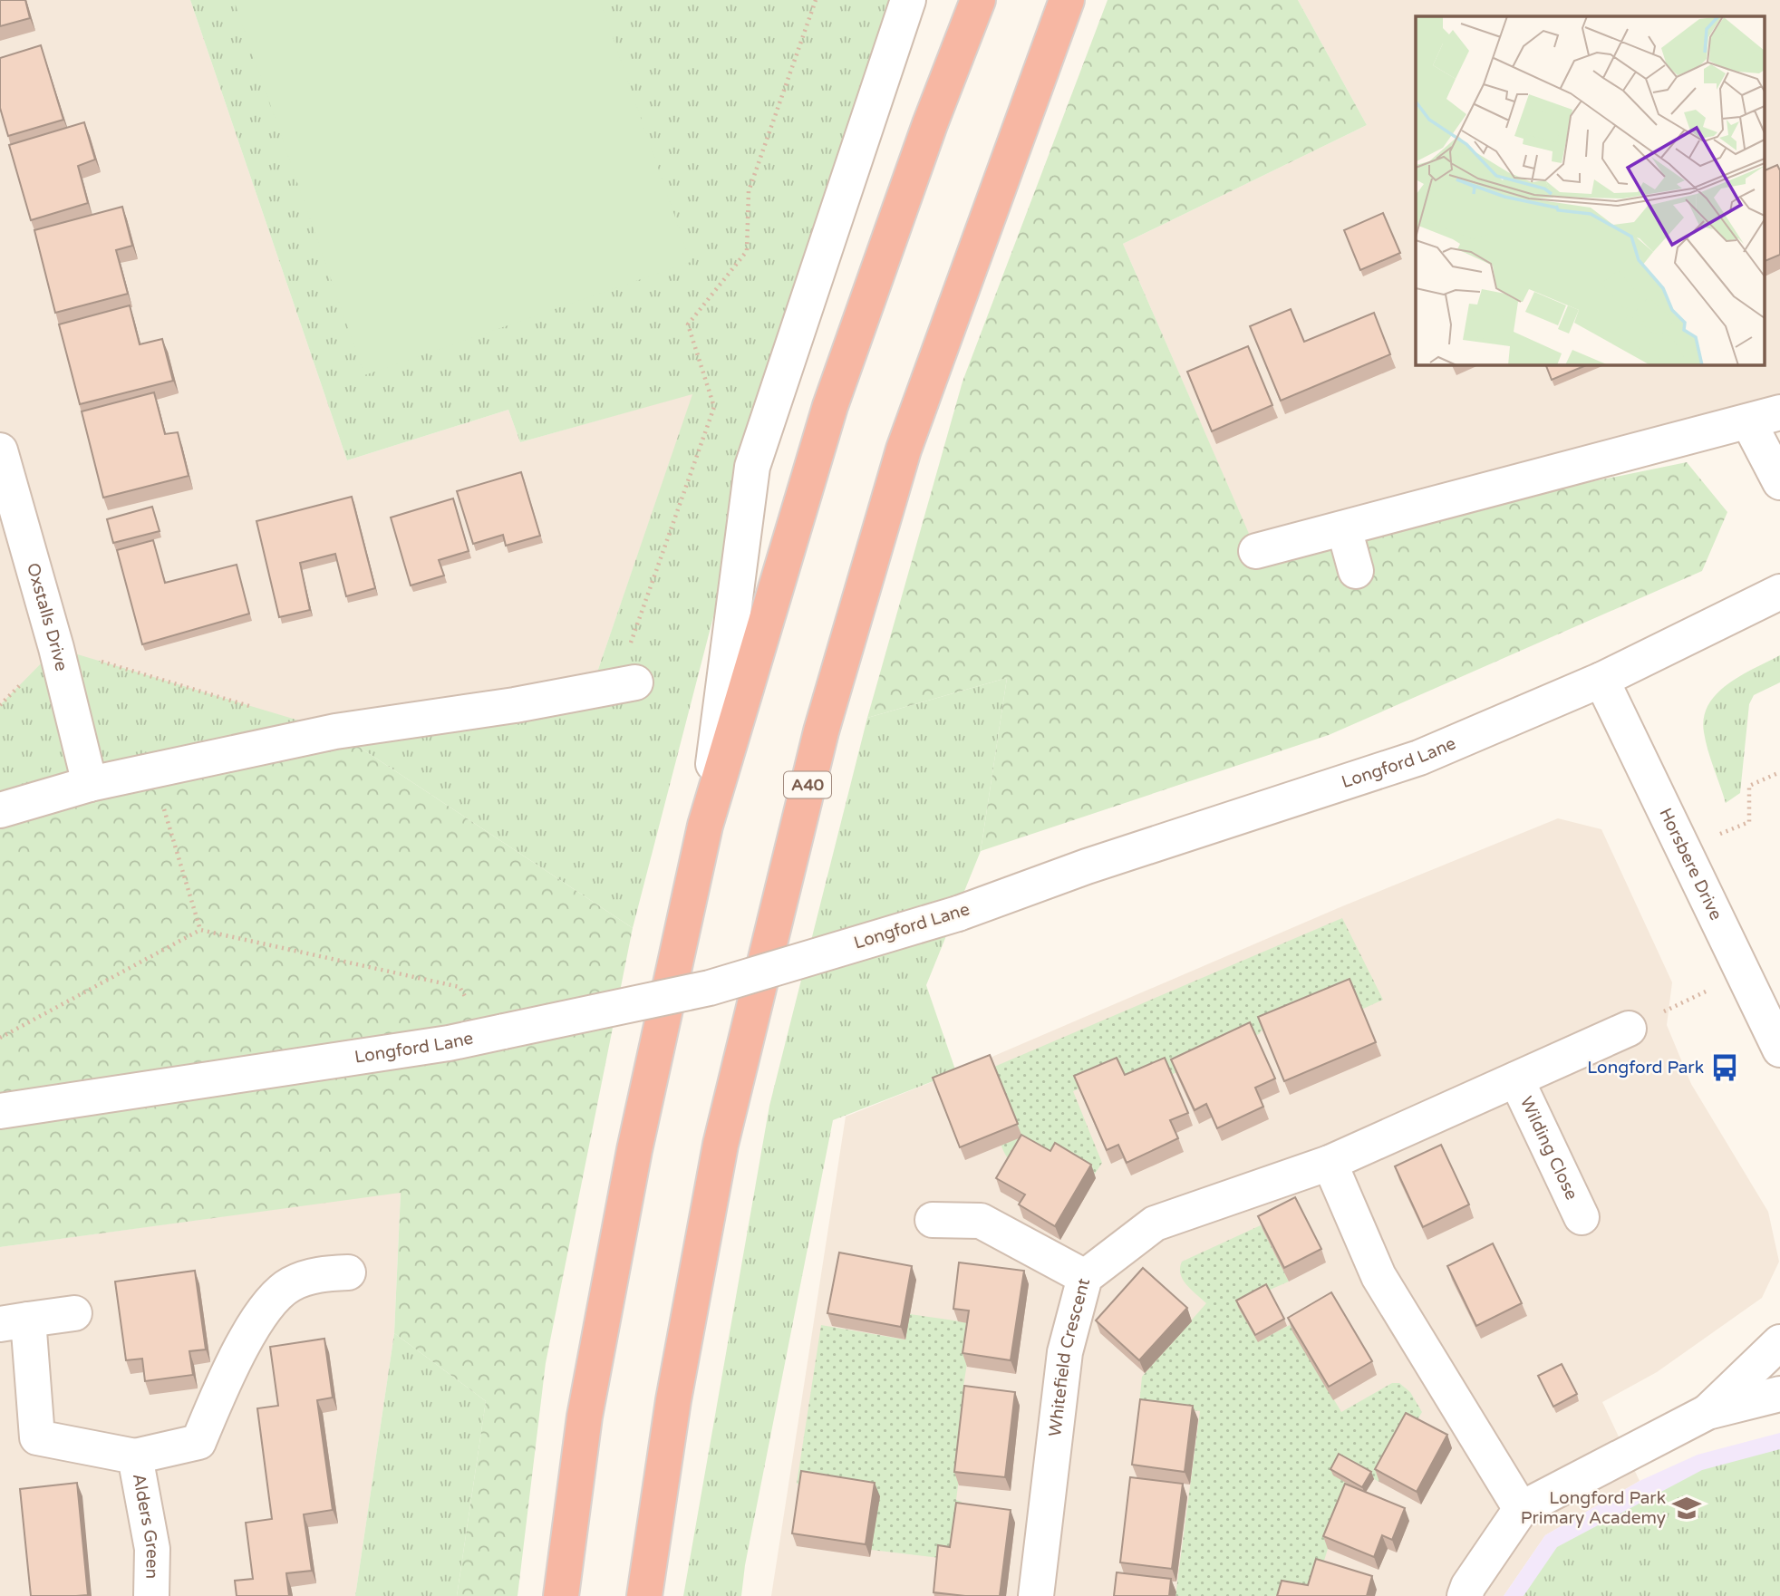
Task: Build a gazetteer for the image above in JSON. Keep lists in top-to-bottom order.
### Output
{
  "streets": {
    "highway": ["A40"],
    "street": [
      "Oxstalls Drive",
      "Longford Lane",
      "Horsbere Drive",
      "Wilding Close",
      "Whitefield Crescent",
      "Alders Green"
    ]
  },
  "crossings": [
    ["Longford Lane", "Horsbere Drive"],
    ["Wilding Close", "Whitefield Crescent"]
  ],
  "places": {
    "bus stop": ["Longford Park"],
    "school or university": ["Longford Park Primary Academy"]
  }
}
